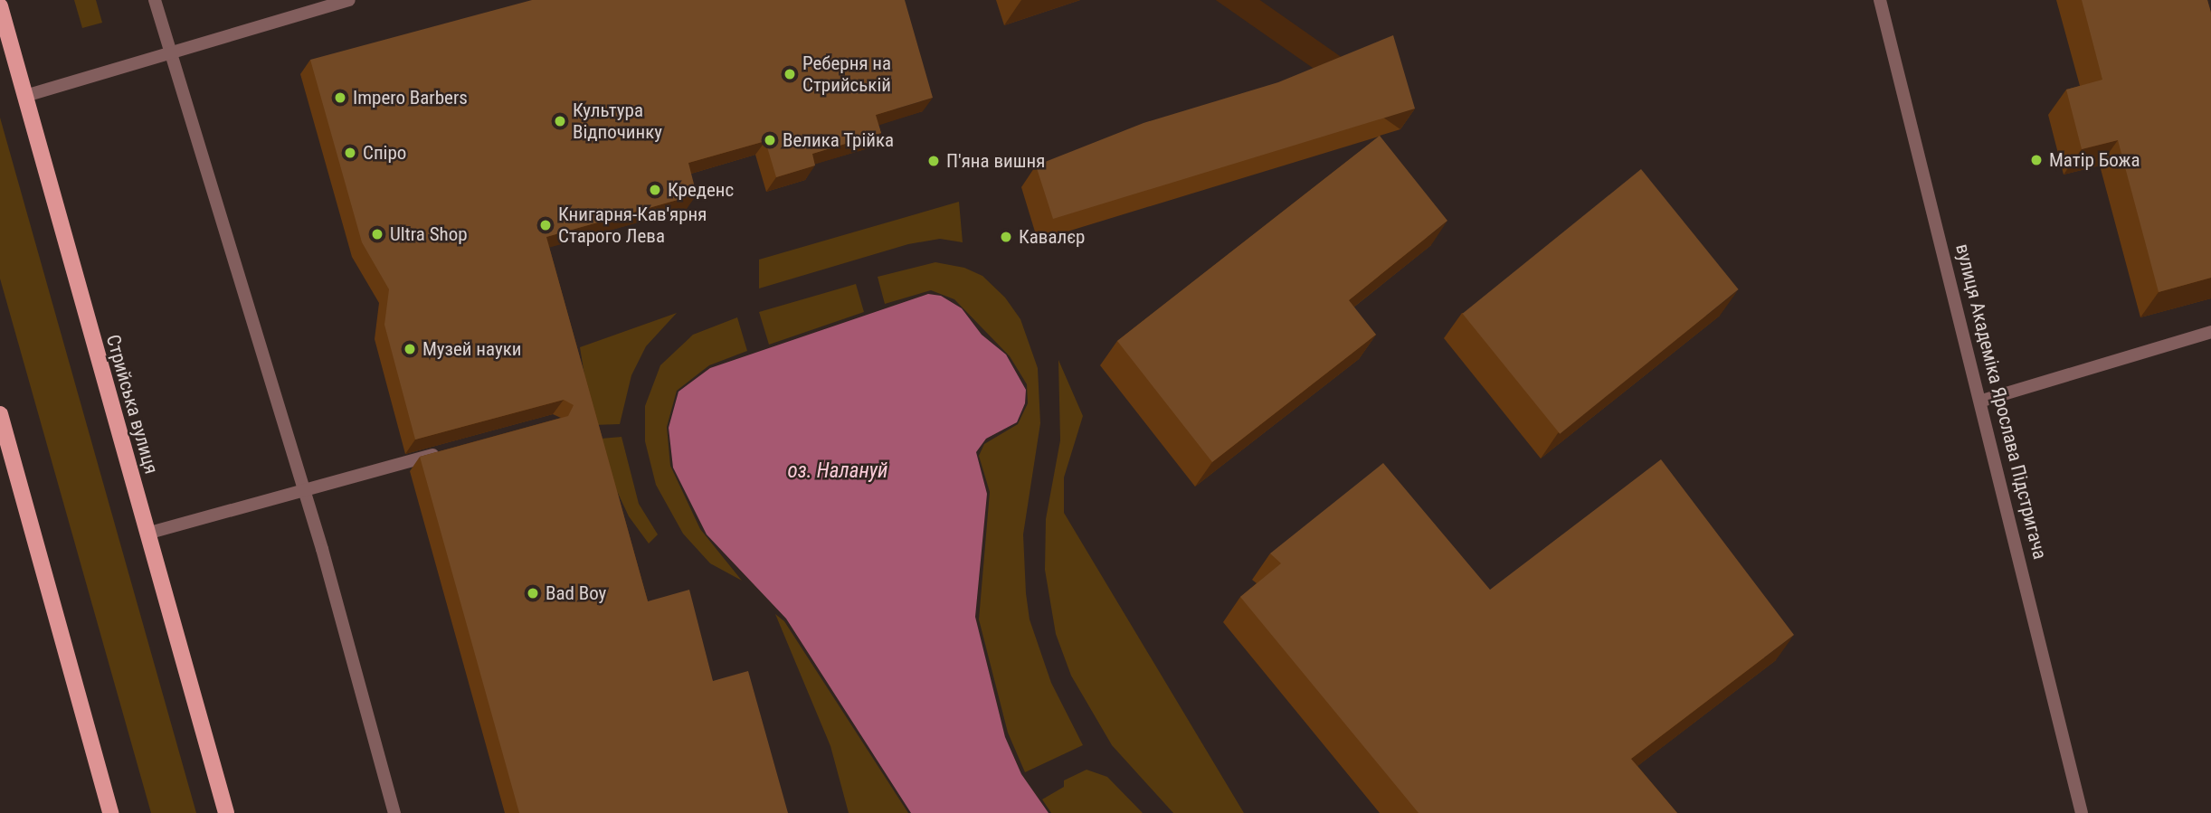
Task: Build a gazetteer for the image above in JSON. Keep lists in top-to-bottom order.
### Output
{
  "streets": {
    "main road": ["Стрийська вулиця"],
    "street": ["вулиця Академіка Ярослава Підстригача"]
  },
  "water": ["оз. Налануй"],
  "places": [
    "Реберня на Стрийській",
    "Impero Barbers",
    "Культура Відпочинку",
    "Велика Трійка",
    "Спіро",
    "Матір Божа",
    "П'яна вишня",
    "Креденс",
    "Книгарня-Кав'ярня Старого Лева",
    "Ultra Shop",
    "Кавалєр",
    "Музей науки",
    "Bad Boy"
  ]
}
